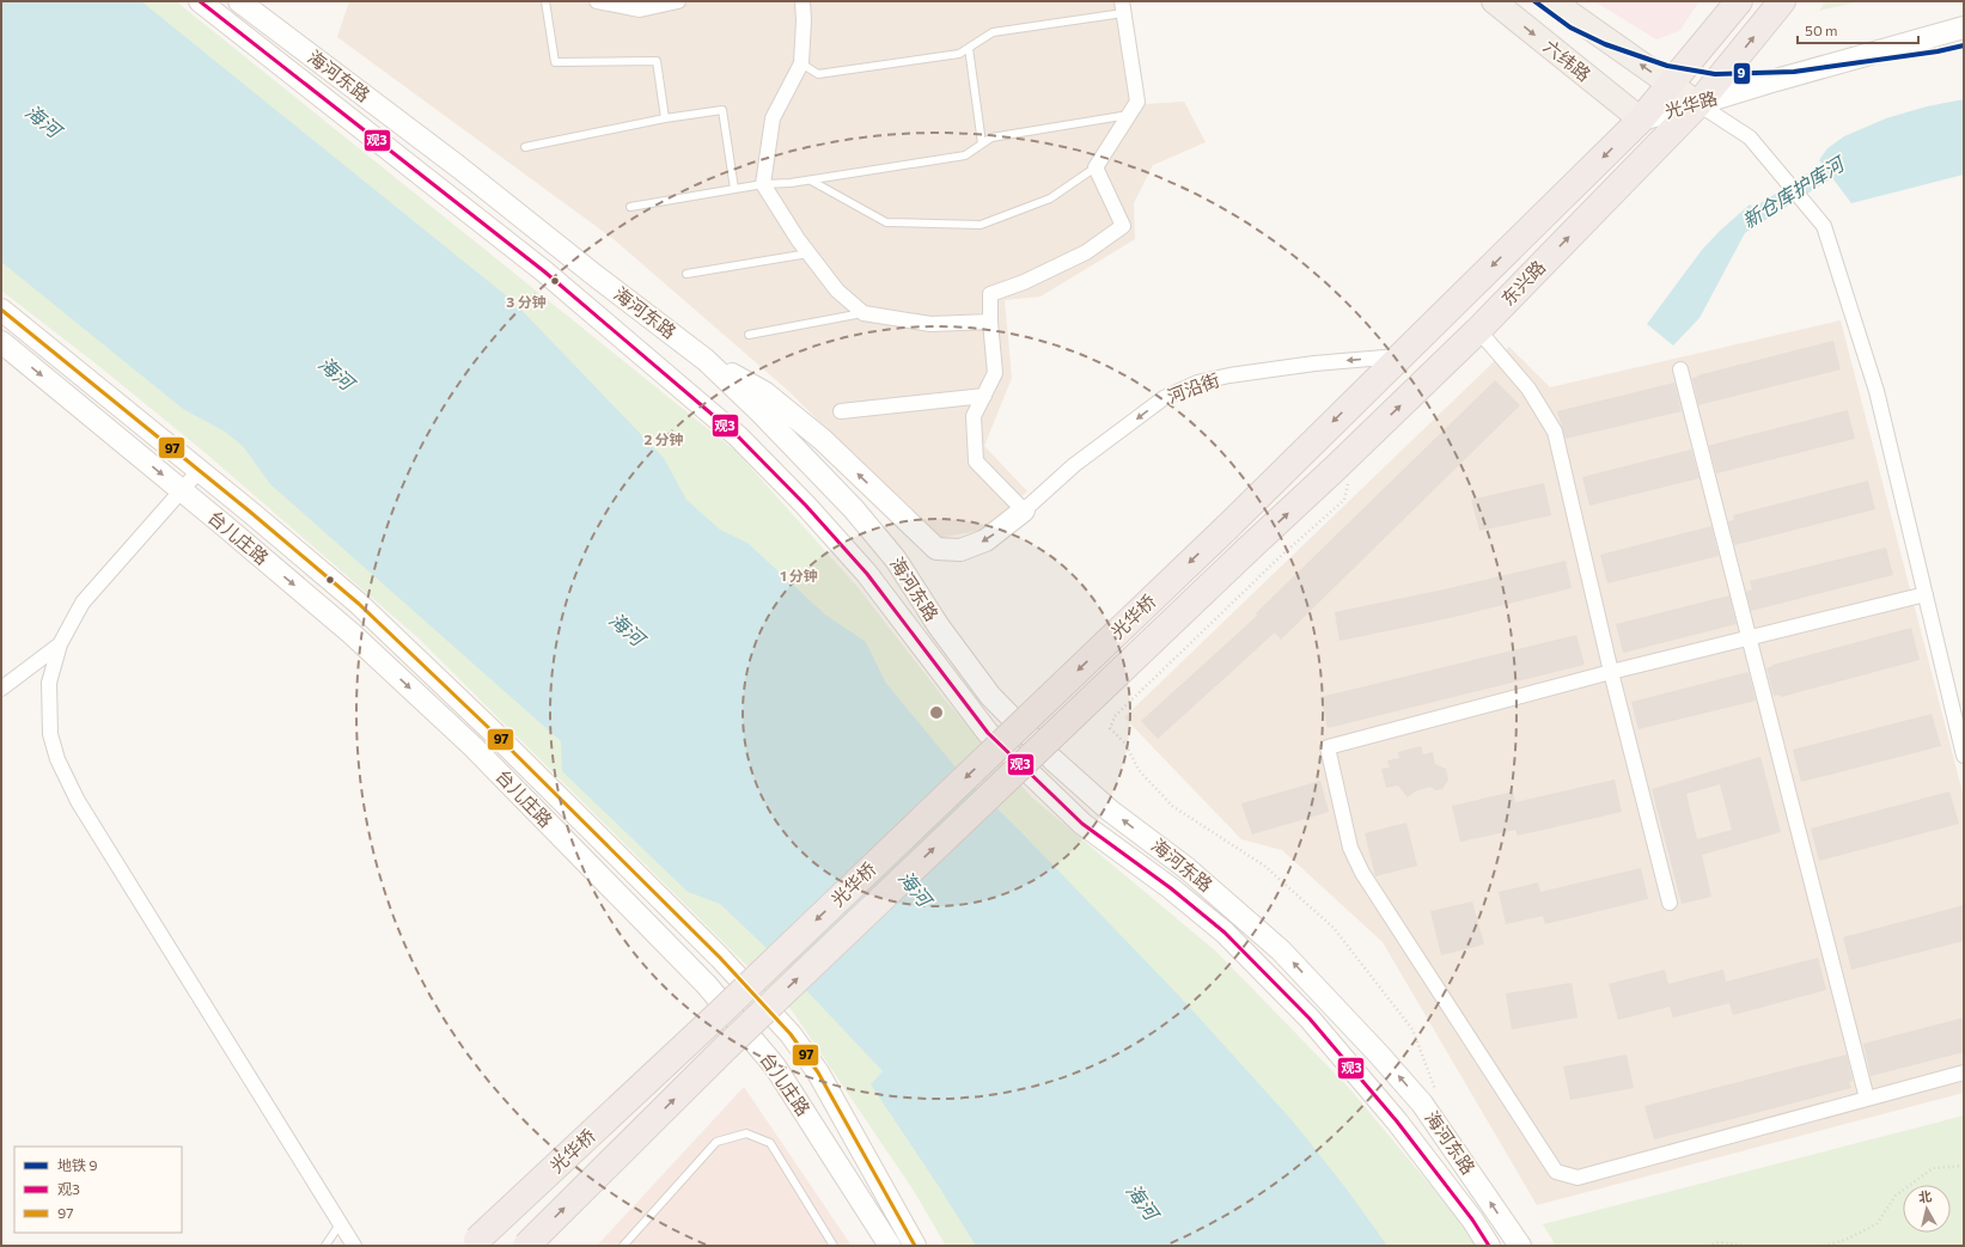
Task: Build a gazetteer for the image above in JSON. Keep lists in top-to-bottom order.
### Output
{
  "streets": {
    "highway": ["东兴路", "光华桥"],
    "main road": [
      "六纬路",
      "海河东路",
      "光华路",
      "台儿庄路"
    ],
    "street": ["河沿街"]
  },
  "crossings": [
    ["六纬路", "光华路"],
    ["六纬路", "东兴路"],
    ["光华路", "东兴路"],
    ["东兴路", "河沿街"],
    ["东兴路", "光华桥"]
  ],
  "one_way": ["河沿街"],
  "water": ["海河", "新仓库护库河"],
  "lines": ["metro line 9", "transit line 观3", "transit line 97"],
  "legend": ["地铁 9", "观3", "97"],
  "scale_bar": "50 m",
  "north": "top",
  "rings": ["3 分钟", "2 分钟", "1 分钟"]
}
